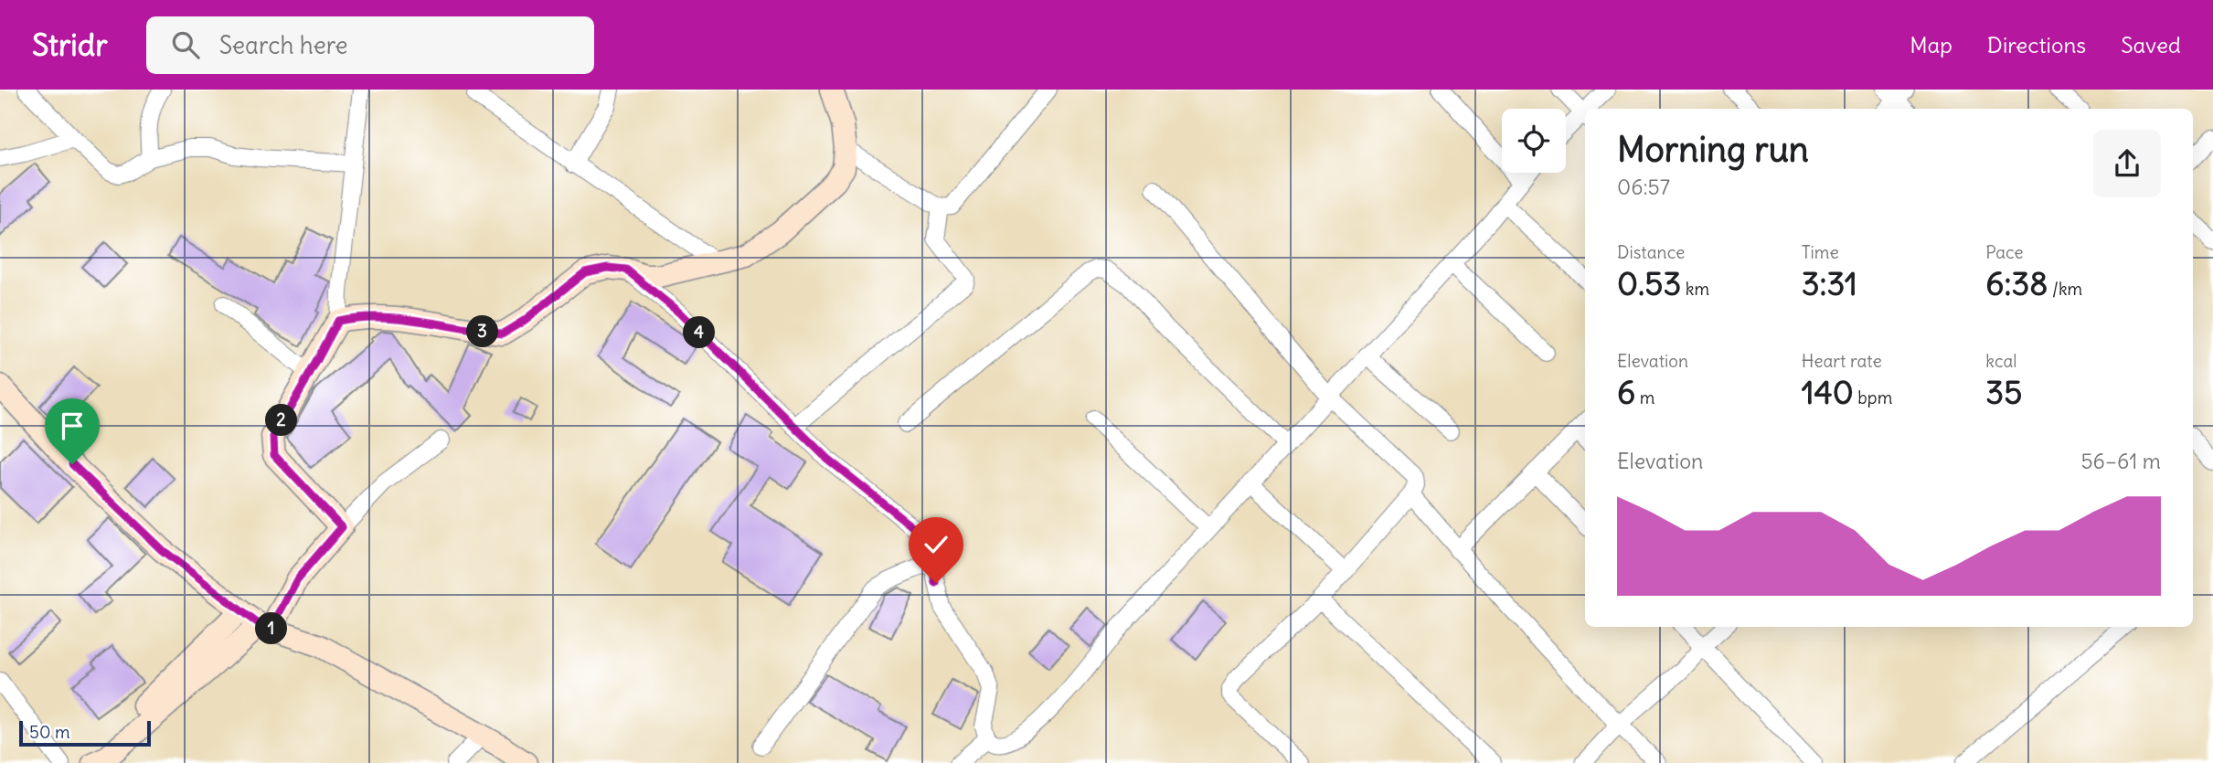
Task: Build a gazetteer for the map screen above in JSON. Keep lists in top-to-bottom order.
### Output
{
  "scale_bar": "50 m",
  "page": {
    "header": "Stridr",
    "search": "Search here",
    "nav": ["Map", "Directions", "Saved"],
    "heading": ["Morning run", "06:57"],
    "stats": [
      ["Distance", "0.53 km"],
      ["Time", "3:31"],
      ["Pace", "6:38 /km"],
      ["Elevation", "6 m"],
      ["Heart rate", "140 bpm"],
      ["kcal", "35"]
    ],
    "pins": [
      "3",
      "4",
      "2",
      "1"
    ],
    "chart": ["Elevation", "56–61 m"],
    "scale": "50 m"
  }
}
